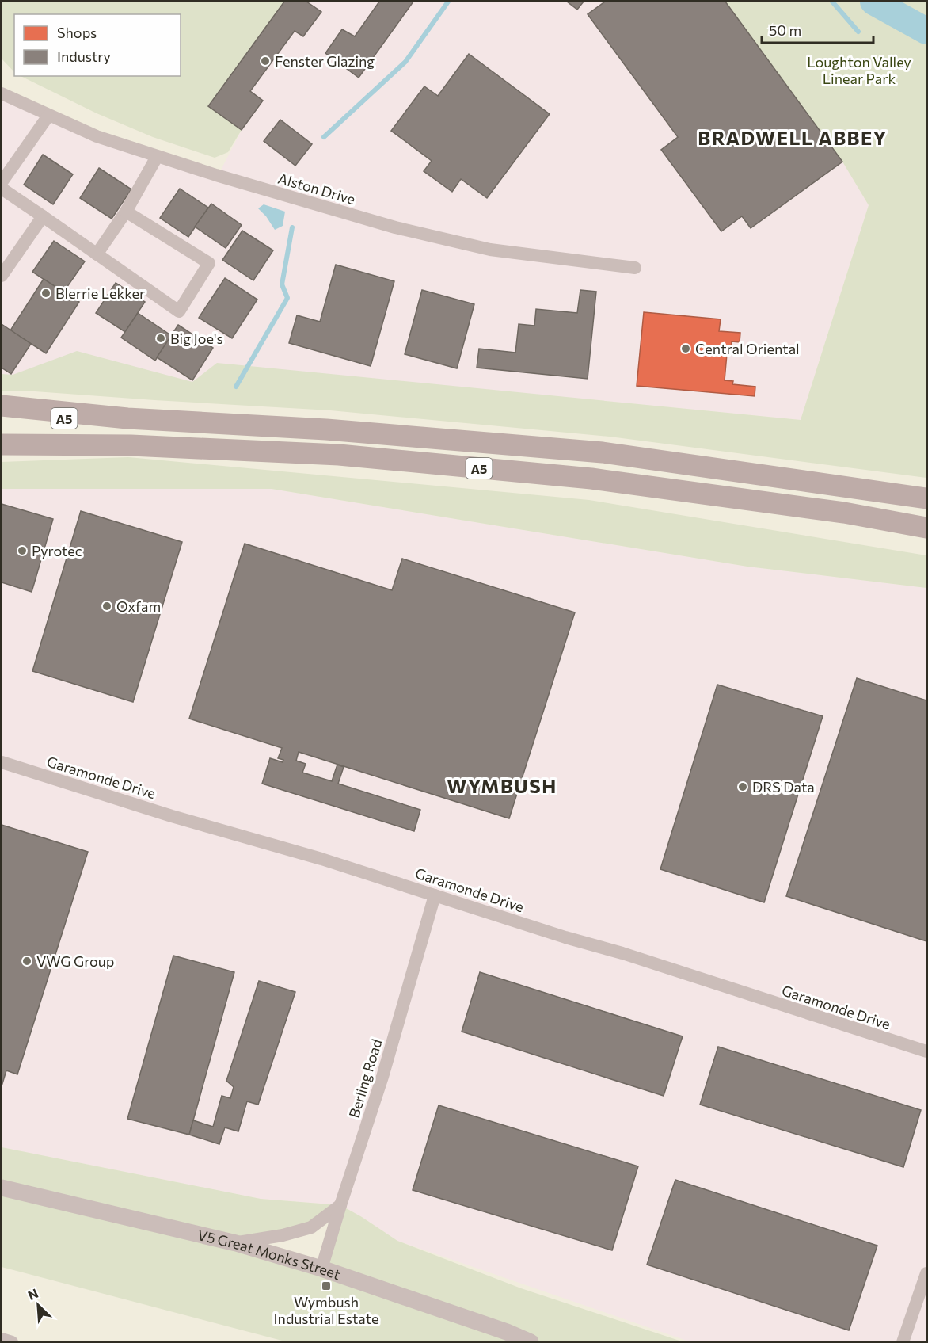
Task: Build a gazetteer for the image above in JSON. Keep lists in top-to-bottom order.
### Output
{
  "streets": {
    "highway": ["A5"],
    "street": [
      "Alston Drive",
      "Garamonde Drive",
      "Berling Road",
      "V5 Great Monks Street"
    ]
  },
  "crossings": [
    ["Garamonde Drive", "Berling Road"],
    ["Berling Road", "V5 Great Monks Street"]
  ],
  "districts": ["BRADWELL ABBEY", "WYMBUSH"],
  "parks": ["Loughton Valley Linear Park"],
  "places": {
    "other": [
      "Fenster Glazing",
      "Blerrie Lekker",
      "Big Joe's",
      "Central Oriental",
      "Pyrotec",
      "Oxfam",
      "DRS Data",
      "VWG Group"
    ],
    "transit": ["Wymbush Industrial Estate"]
  },
  "legend": ["Shops", "Industry"],
  "scale_bar": "50 m",
  "north": "top left"
}
